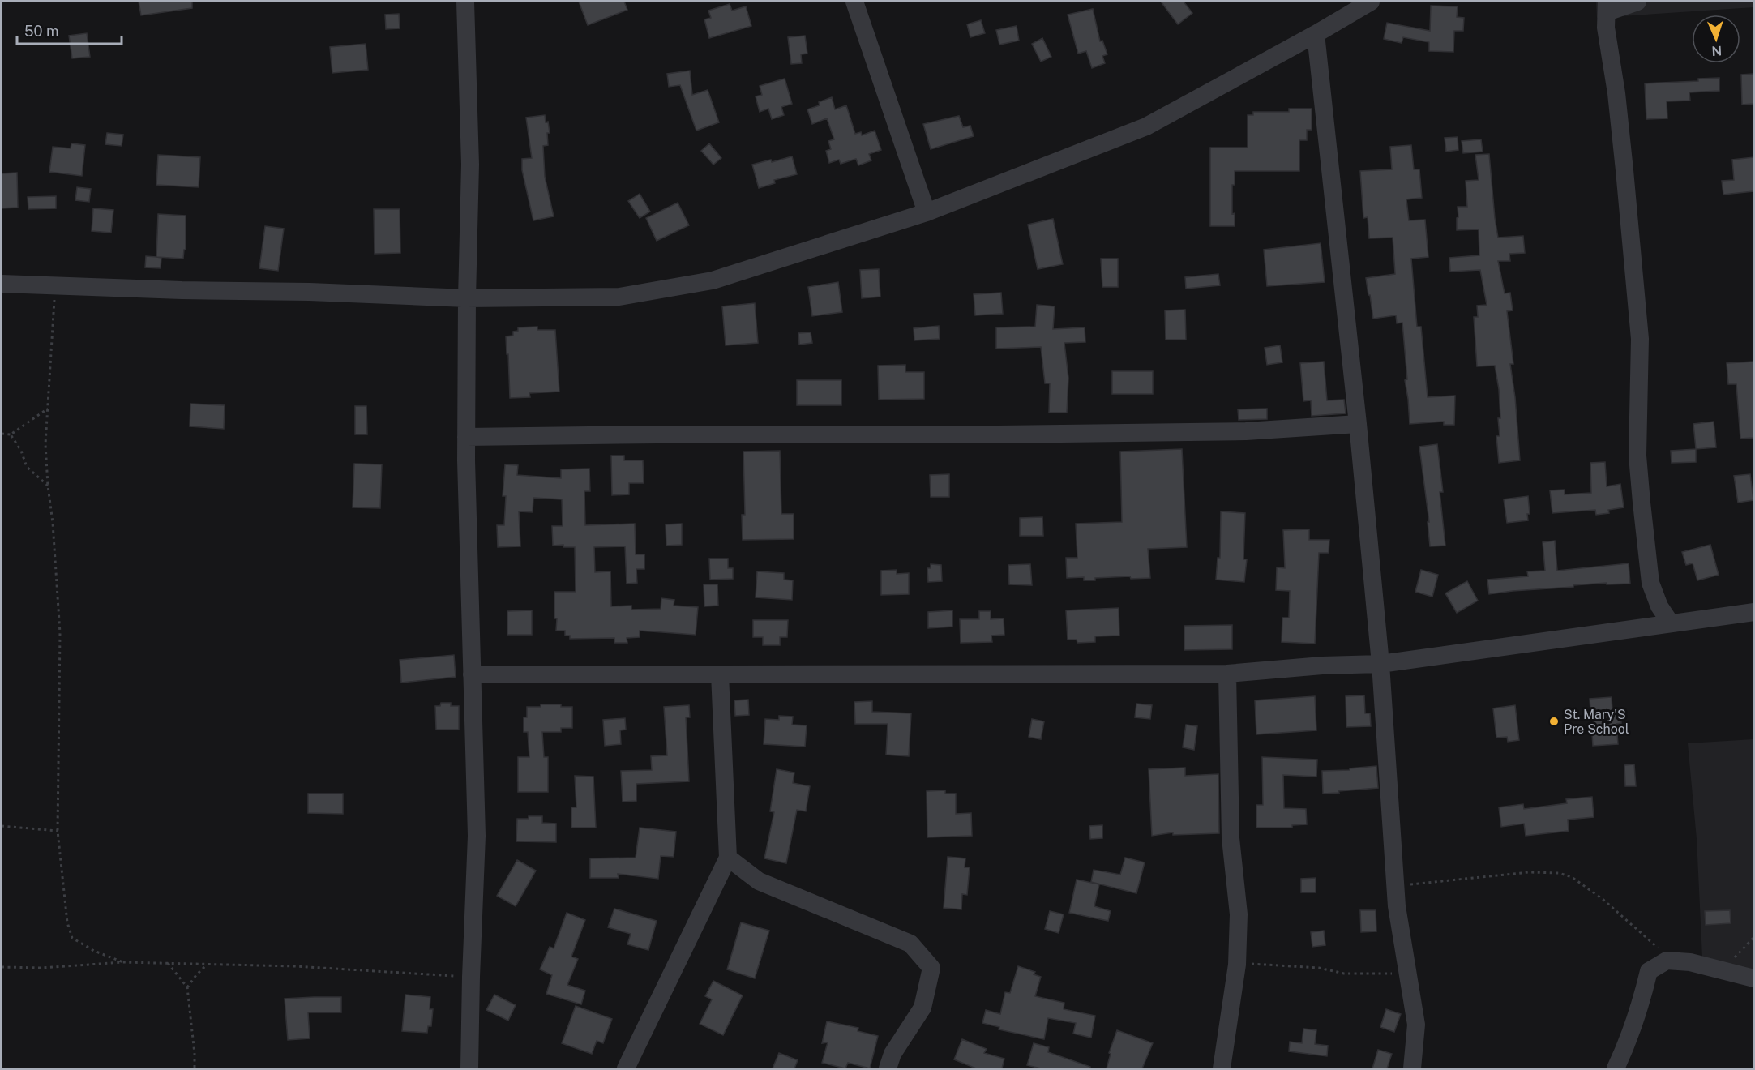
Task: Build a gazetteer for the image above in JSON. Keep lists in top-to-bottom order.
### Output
{
  "places": ["St. Mary'S Pre School"],
  "scale_bar": "50 m",
  "north": "bottom"
}
